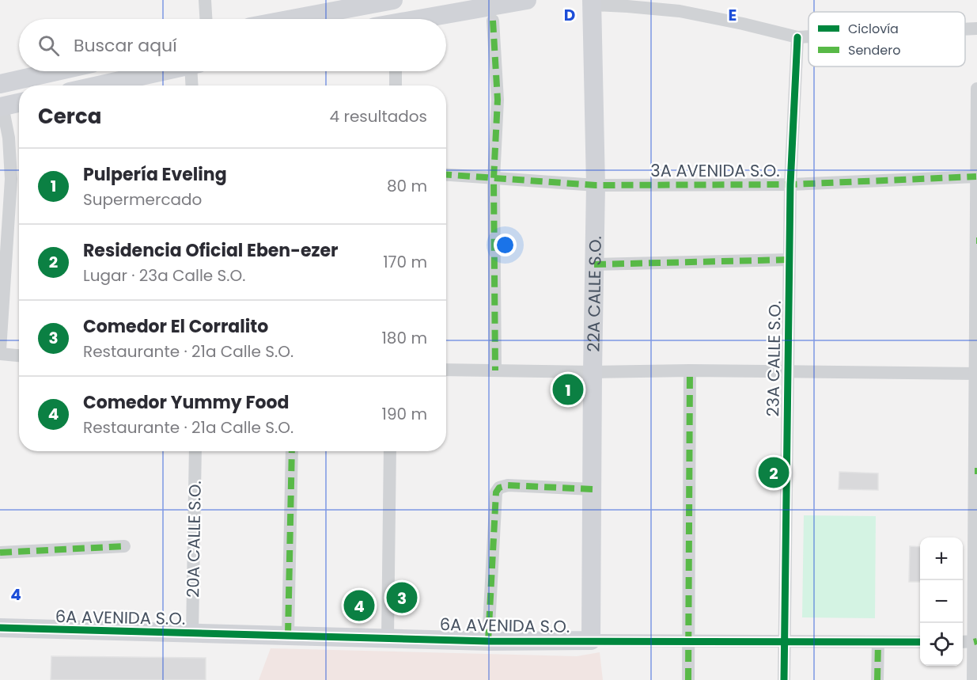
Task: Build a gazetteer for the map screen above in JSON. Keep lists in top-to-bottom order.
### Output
{
  "streets": {
    "street": [
      "3A AVENIDA S.O.",
      "22A CALLE S.O.",
      "23A CALLE S.O.",
      "20A CALLE S.O.",
      "6A AVENIDA S.O."
    ]
  },
  "crossings": [
    ["3A AVENIDA S.O.", "22A CALLE S.O."],
    ["3A AVENIDA S.O.", "23A CALLE S.O."],
    ["22A CALLE S.O.", "6A AVENIDA S.O."],
    ["23A CALLE S.O.", "6A AVENIDA S.O."],
    ["20A CALLE S.O.", "6A AVENIDA S.O."]
  ],
  "legend": ["Ciclovía", "Sendero"],
  "page": {
    "search": "Buscar aquí",
    "heading": ["Cerca", "4 resultados"],
    "list": [
      {
        "mark": "1",
        "name": "Pulpería Eveling",
        "note": "Supermercado",
        "value": "80 m"
      },
      {
        "mark": "2",
        "name": "Residencia Oficial Eben-ezer",
        "note": "Lugar · 23a Calle S.O.",
        "value": "170 m"
      },
      {
        "mark": "3",
        "name": "Comedor El Corralito",
        "note": "Restaurante · 21a Calle S.O.",
        "value": "180 m"
      },
      {
        "mark": "4",
        "name": "Comedor Yummy Food",
        "note": "Restaurante · 21a Calle S.O.",
        "value": "190 m"
      }
    ],
    "pins": [
      "1",
      "2",
      "3",
      "4"
    ],
    "map_buttons": ["+", "−"]
  },
  "grid": {
    "columns": ["D", "E"],
    "rows": ["4"]
  }
}
